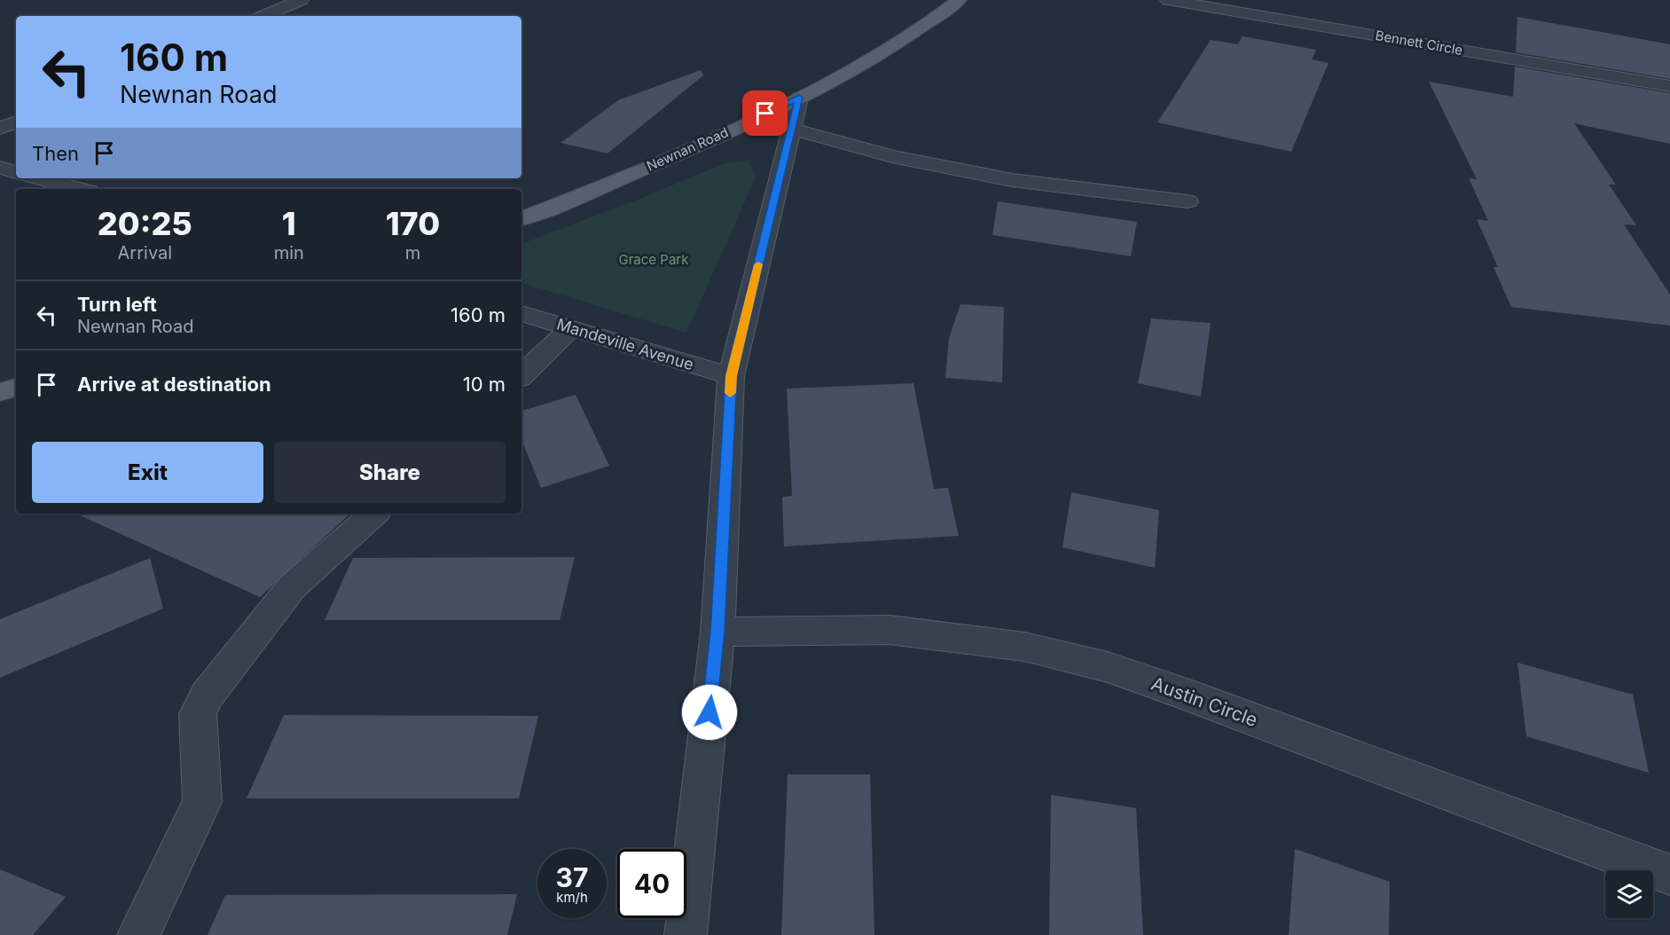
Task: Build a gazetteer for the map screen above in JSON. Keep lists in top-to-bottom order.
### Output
{
  "streets": {
    "main road": ["Newnan Road"],
    "street": ["Bennett Circle", "Mandeville Avenue", "Austin Circle"]
  },
  "parks": ["Grace Park"],
  "page": {
    "turn": ["160 m", "Newnan Road"],
    "then": "Then",
    "eta": [
      "20:25",
      "Arrival",
      "1",
      "min",
      "170",
      "m"
    ],
    "list": [
      {
        "name": "Turn left",
        "note": "Newnan Road",
        "value": "160 m"
      },
      {
        "name": "Arrive at destination",
        "value": "10 m"
      }
    ],
    "buttons": ["Exit", "Share"],
    "speed": "37 km/h",
    "limit": "40"
  }
}
